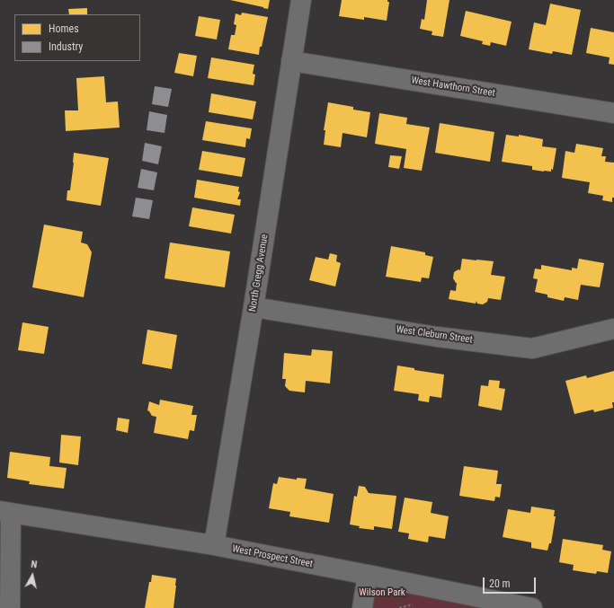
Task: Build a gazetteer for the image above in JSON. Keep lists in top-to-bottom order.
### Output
{
  "streets": {
    "street": [
      "West Hawthorn Street",
      "North Gregg Avenue",
      "West Cleburn Street",
      "West Prospect Street"
    ]
  },
  "crossings": [
    ["West Hawthorn Street", "North Gregg Avenue"],
    ["North Gregg Avenue", "West Cleburn Street"],
    ["North Gregg Avenue", "West Prospect Street"]
  ],
  "parks": ["Wilson Park"],
  "legend": ["Homes", "Industry"],
  "scale_bar": "20 m",
  "north": "top"
}
